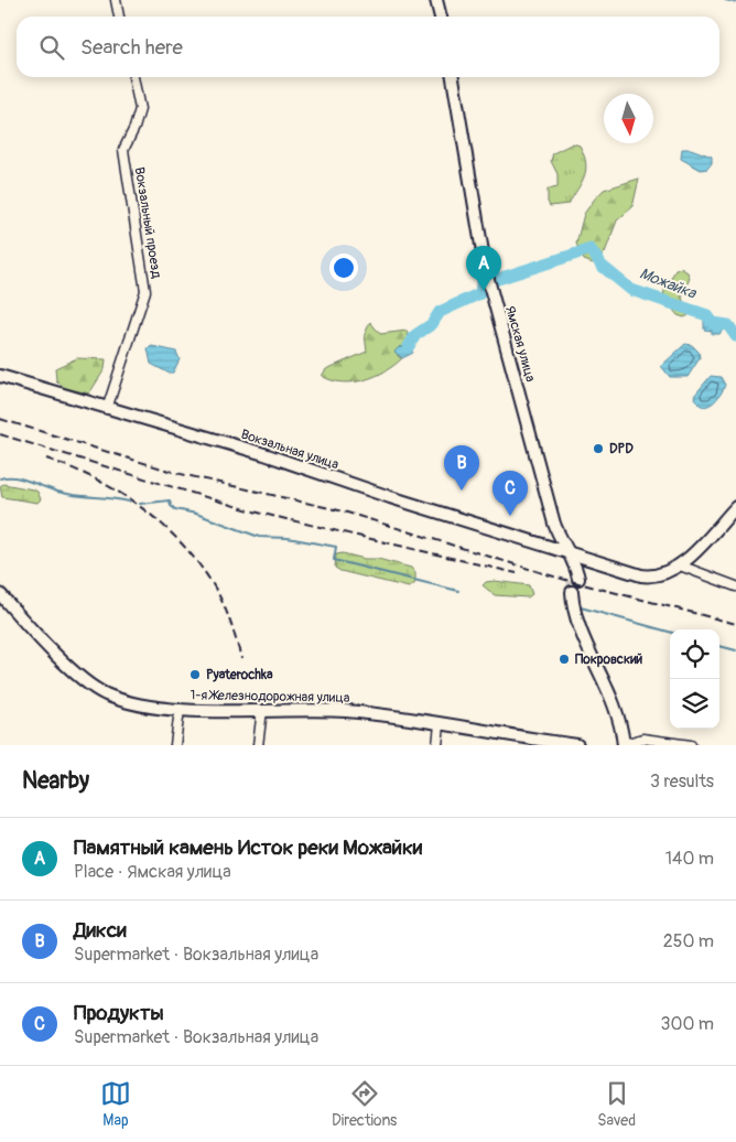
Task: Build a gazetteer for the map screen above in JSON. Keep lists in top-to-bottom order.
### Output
{
  "streets": {
    "main road": ["Ямская улица", "Вокзальная улица", "1-я Железнодорожная улица"],
    "street": ["Вокзальный проезд"]
  },
  "crossings": [
    ["Вокзальный проезд", "Вокзальная улица"],
    ["Ямская улица", "Вокзальная улица"]
  ],
  "water": ["Можайка"],
  "places": ["DPD", "Покровский", "Pyaterochka"],
  "north": "bottom",
  "page": {
    "search": "Search here",
    "pins": ["A", "B", "C"],
    "heading": ["Nearby", "3 results"],
    "list": [
      {
        "mark": "A",
        "name": "Памятный камень Исток реки Можайки",
        "note": "Place · Ямская улица",
        "value": "140 m"
      },
      {
        "mark": "B",
        "name": "Дикси",
        "note": "Supermarket · Вокзальная улица",
        "value": "250 m"
      },
      {
        "mark": "C",
        "name": "Продукты",
        "note": "Supermarket · Вокзальная улица",
        "value": "300 m"
      }
    ],
    "nav": ["Map", "Directions", "Saved"]
  }
}
